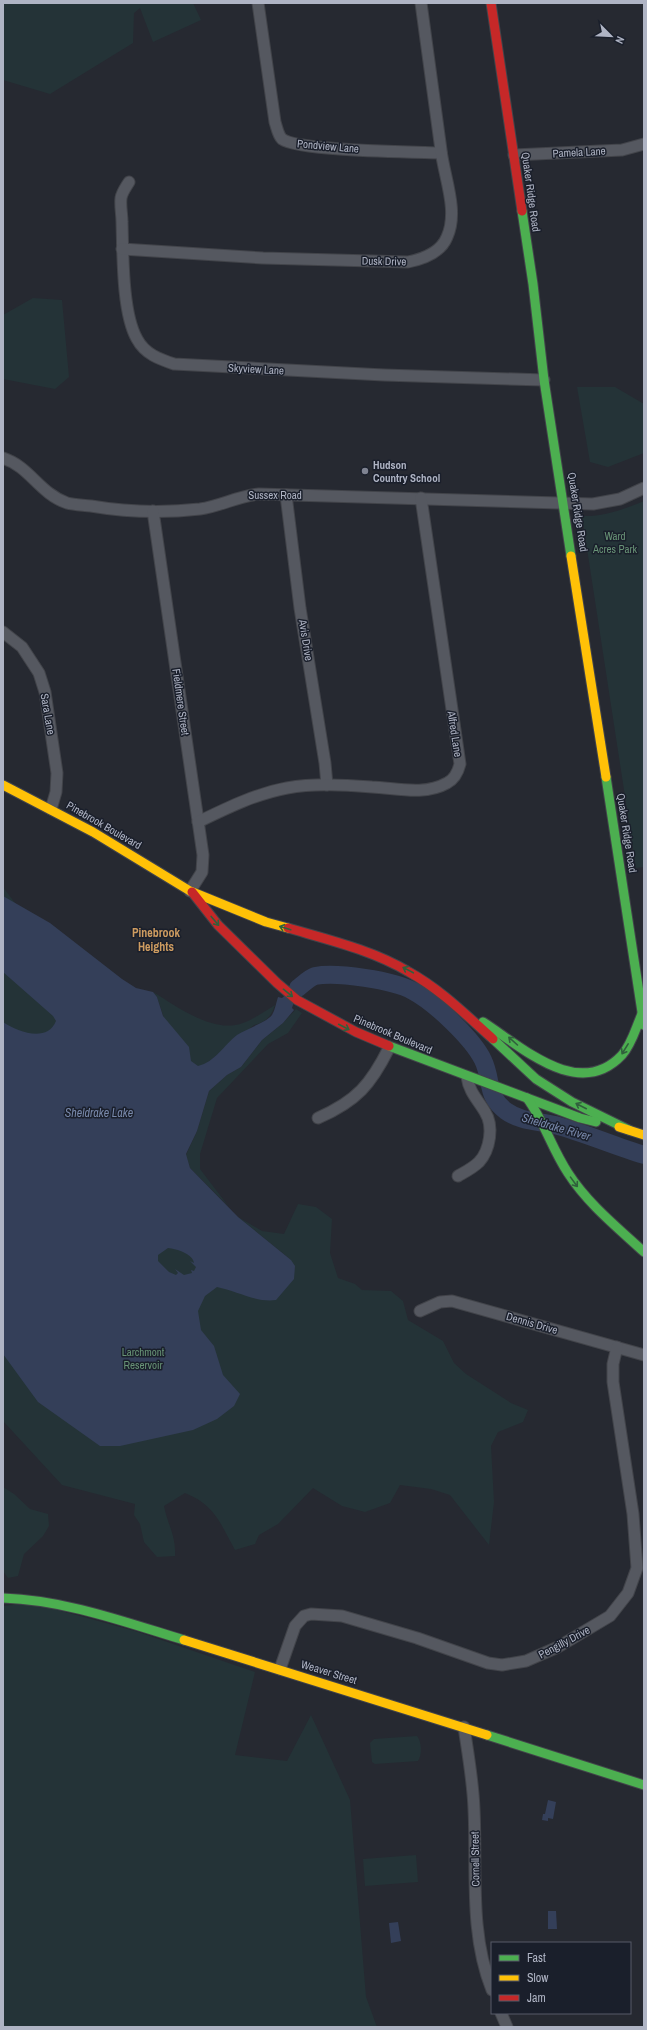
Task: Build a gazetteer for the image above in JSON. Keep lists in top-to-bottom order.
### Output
{
  "streets": {
    "street": [
      "Pondview Lane",
      "Pamela Lane",
      "Quaker Ridge Road",
      "Dusk Drive",
      "Skyview Lane",
      "Sussex Road",
      "Avis Drive",
      "Fieldmere Street",
      "Sara Lane",
      "Alfred Lane",
      "Pinebrook Boulevard",
      "Dennis Drive",
      "Pengilly Drive",
      "Weaver Street",
      "Cornell Street"
    ]
  },
  "crossings": [
    ["Pondview Lane", "Dusk Drive"],
    ["Pamela Lane", "Quaker Ridge Road"],
    ["Quaker Ridge Road", "Skyview Lane"],
    ["Quaker Ridge Road", "Sussex Road"],
    ["Dusk Drive", "Skyview Lane"],
    ["Sussex Road", "Avis Drive"],
    ["Sussex Road", "Fieldmere Street"],
    ["Sussex Road", "Alfred Lane"],
    ["Avis Drive", "Alfred Lane"],
    ["Fieldmere Street", "Alfred Lane"],
    ["Fieldmere Street", "Pinebrook Boulevard"],
    ["Sara Lane", "Pinebrook Boulevard"],
    ["Dennis Drive", "Pengilly Drive"],
    ["Pengilly Drive", "Weaver Street"],
    ["Weaver Street", "Cornell Street"]
  ],
  "districts": ["Pinebrook Heights"],
  "water": ["Sheldrake Lake", "Sheldrake River"],
  "parks": ["Ward Acres Park", "Larchmont Reservoir"],
  "places": ["Hudson Country School"],
  "legend": ["Fast", "Slow", "Jam"],
  "north": "bottom right"
}
